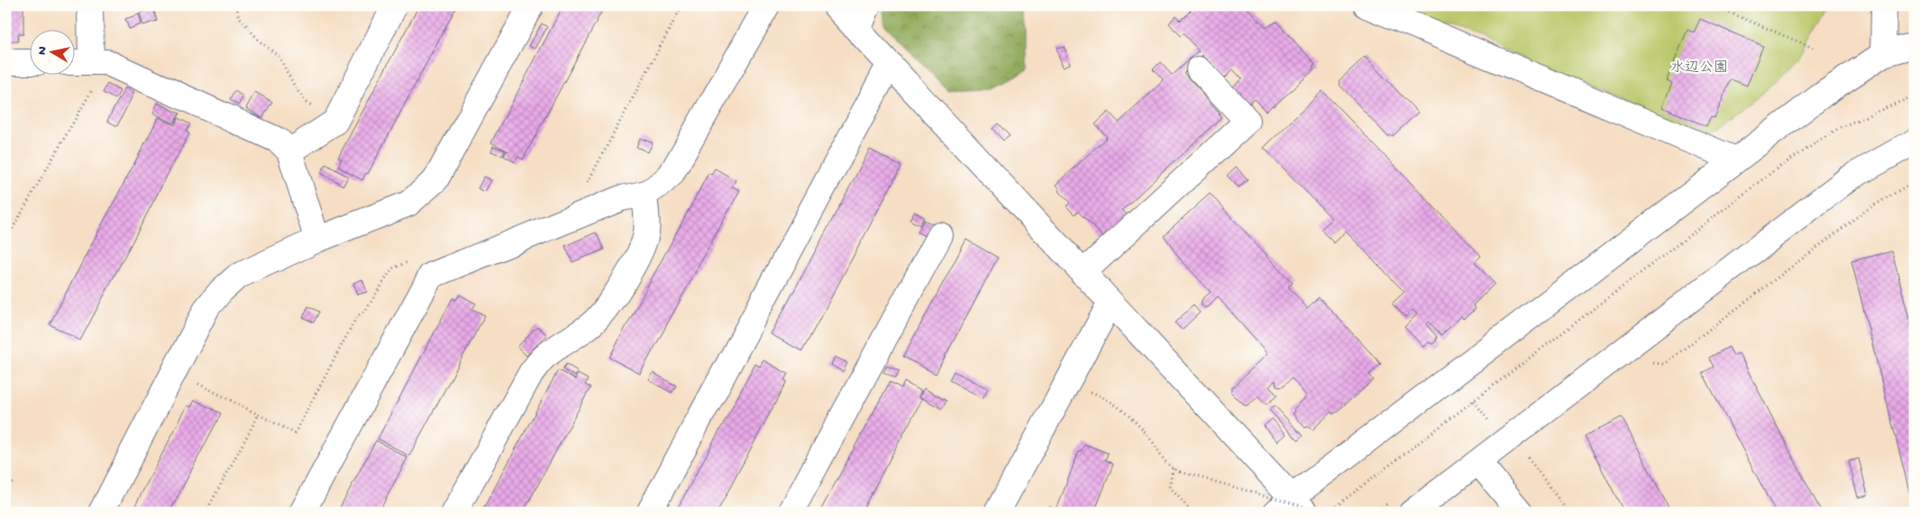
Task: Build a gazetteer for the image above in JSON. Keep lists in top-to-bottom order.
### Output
{
  "parks": ["水辺公園"],
  "north": "left"
}
